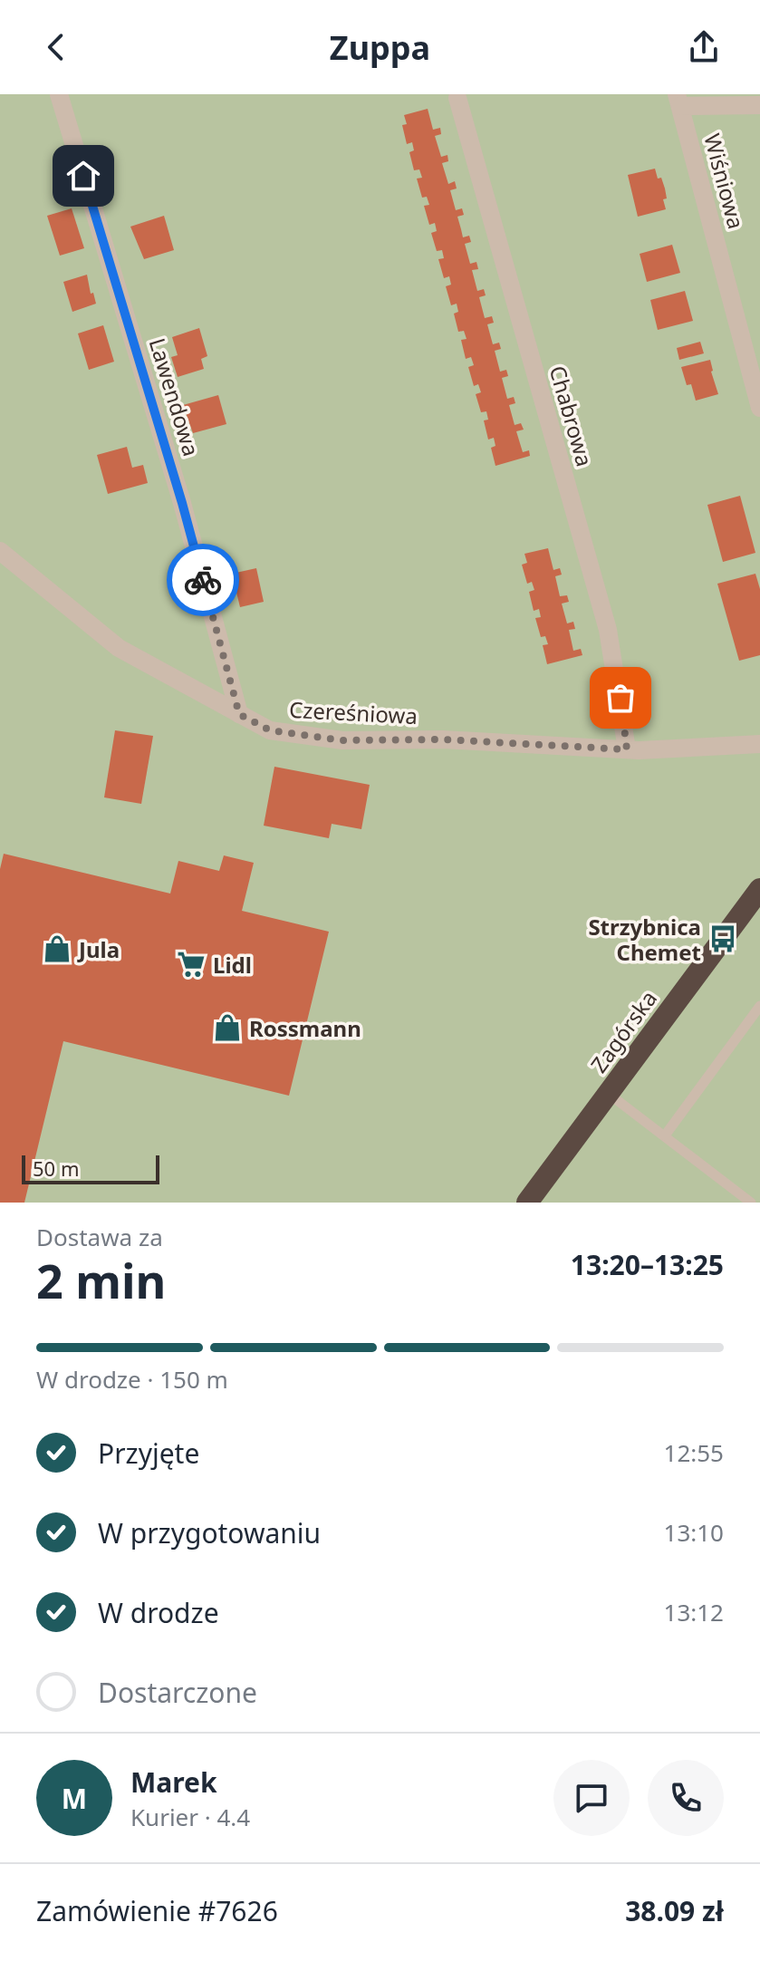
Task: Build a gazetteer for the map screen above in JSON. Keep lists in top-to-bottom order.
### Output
{
  "streets": {
    "highway": ["Zagórska"],
    "street": [
      "Wiśniowa",
      "Lawendowa",
      "Chabrowa",
      "Czereśniowa"
    ]
  },
  "crossings": [
    ["Lawendowa", "Czereśniowa"],
    ["Chabrowa", "Czereśniowa"]
  ],
  "places": {
    "bus stop": ["Strzybnica Chemet"],
    "shop": ["Jula", "Rossmann"],
    "supermarket": ["Lidl"]
  },
  "scale_bar": "50 m",
  "page": {
    "header": "Zuppa",
    "scale": "50 m",
    "heading": ["2 min", "Dostawa za", "13:20–13:25"],
    "panel": [
      "Marek",
      "Kurier · 4.4",
      "Zamówienie #7626",
      "38.09 zł"
    ],
    "bar": "W drodze · 150 m",
    "list": [
      ["Przyjęte", "12:55"],
      ["W przygotowaniu", "13:10"],
      ["W drodze", "13:12"],
      "Dostarczone"
    ],
    "round": "M"
  }
}
